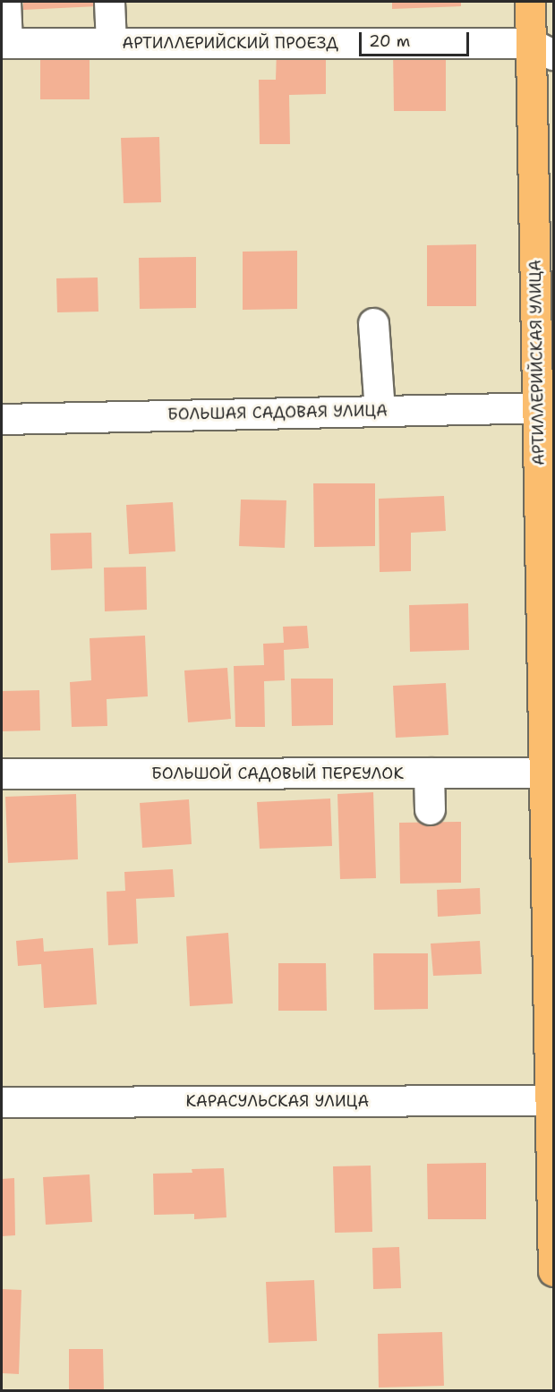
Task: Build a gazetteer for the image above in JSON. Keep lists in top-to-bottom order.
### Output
{
  "streets": {
    "main road": ["АРТИЛЛЕРИЙСКАЯ УЛИЦА"],
    "street": [
      "АРТИЛЛЕРИЙСКИЙ ПРОЕЗД",
      "БОЛЬШАЯ САДОВАЯ УЛИЦА",
      "БОЛЬШОЙ САДОВЫЙ ПЕРЕУЛОК",
      "КАРАСУЛЬСКАЯ УЛИЦА"
    ]
  },
  "crossings": [
    ["АРТИЛЛЕРИЙСКИЙ ПРОЕЗД", "АРТИЛЛЕРИЙСКАЯ УЛИЦА"],
    ["АРТИЛЛЕРИЙСКАЯ УЛИЦА", "БОЛЬШАЯ САДОВАЯ УЛИЦА"],
    ["АРТИЛЛЕРИЙСКАЯ УЛИЦА", "БОЛЬШОЙ САДОВЫЙ ПЕРЕУЛОК"],
    ["АРТИЛЛЕРИЙСКАЯ УЛИЦА", "КАРАСУЛЬСКАЯ УЛИЦА"]
  ],
  "scale_bar": "20 m"
}
